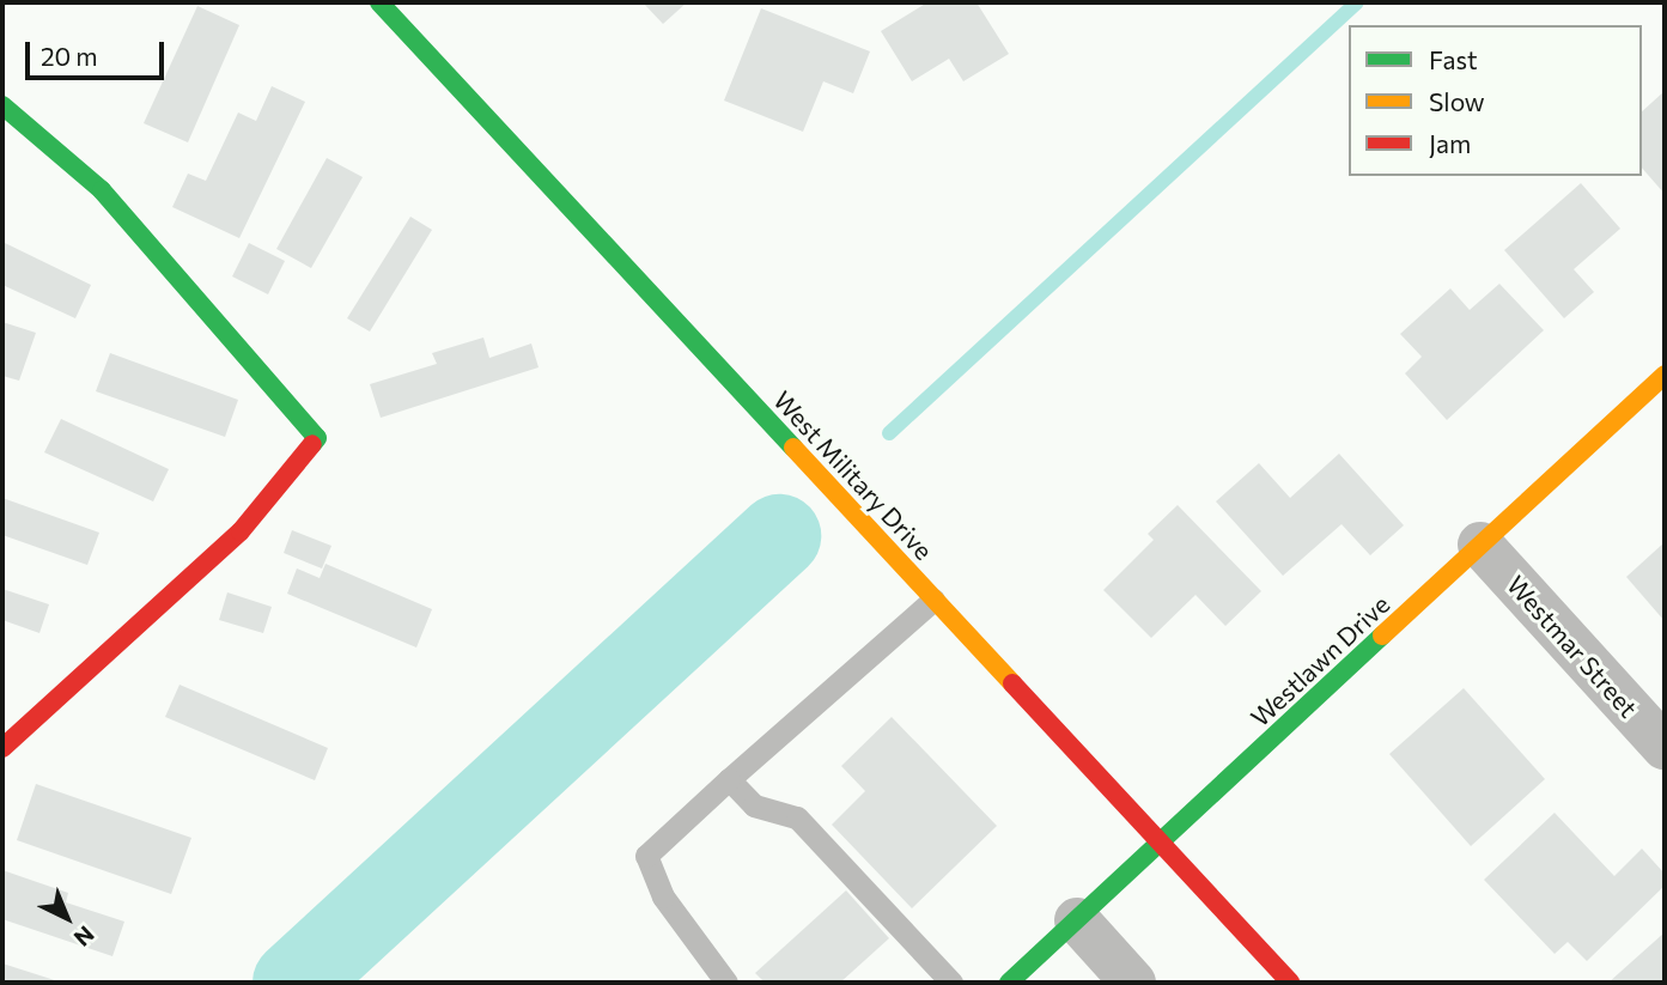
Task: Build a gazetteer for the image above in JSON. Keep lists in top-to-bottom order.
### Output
{
  "streets": {
    "street": ["West Military Drive", "Westmar Street", "Westlawn Drive"]
  },
  "crossings": [
    ["West Military Drive", "Westlawn Drive"],
    ["Westmar Street", "Westlawn Drive"]
  ],
  "legend": ["Fast", "Slow", "Jam"],
  "scale_bar": "20 m",
  "north": "bottom right"
}
